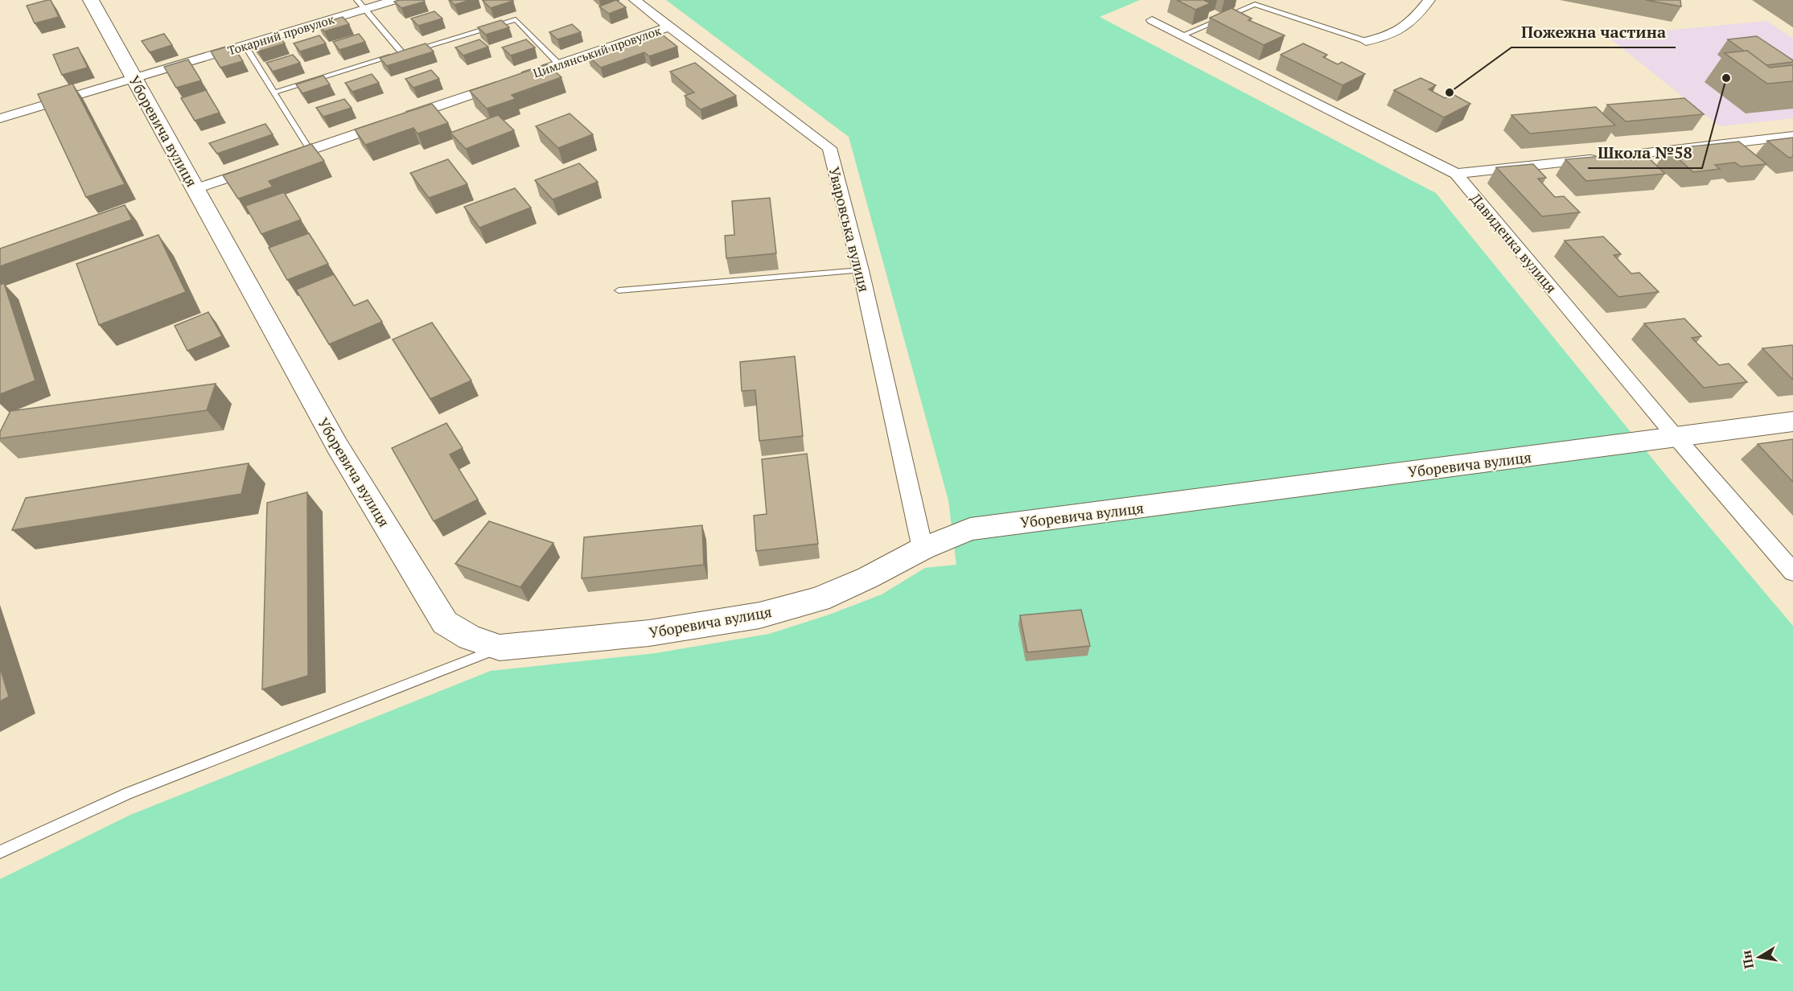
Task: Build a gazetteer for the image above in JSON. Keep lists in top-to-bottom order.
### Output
{
  "streets": {
    "street": [
      "Токарний провулок",
      "Цимлянський провулок",
      "Уборевича вулиця",
      "Уваровська вулиця",
      "Давиденка вулиця"
    ]
  },
  "crossings": [
    ["Токарний провулок", "Уборевича вулиця"],
    ["Цимлянський провулок", "Уборевича вулиця"],
    ["Цимлянський провулок", "Уваровська вулиця"],
    ["Уборевича вулиця", "Уваровська вулиця"],
    ["Уборевича вулиця", "Давиденка вулиця"]
  ],
  "places": ["Школа №58", "Пожежна частина"],
  "north": "left"
}
